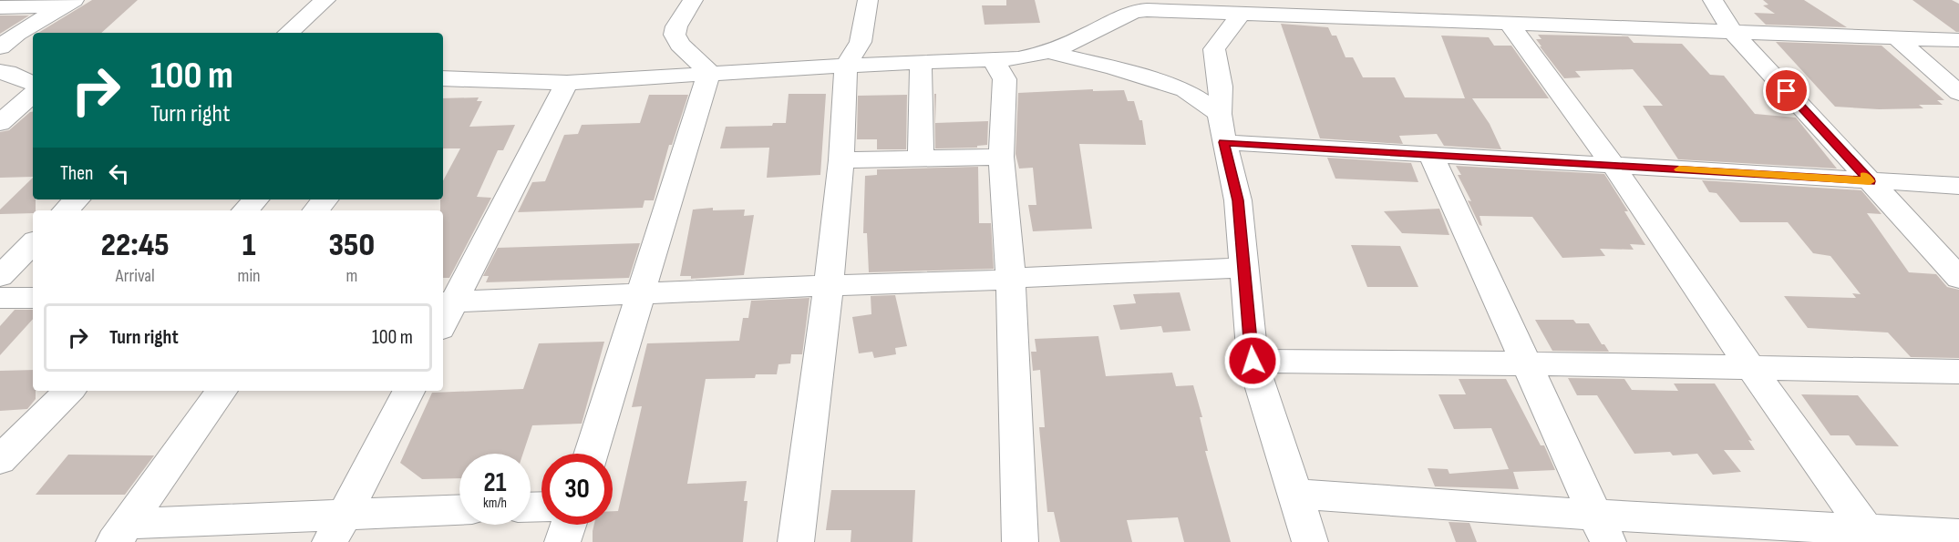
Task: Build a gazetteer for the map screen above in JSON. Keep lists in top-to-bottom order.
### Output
{
  "page": {
    "turn": ["100 m", "Turn right"],
    "then": "Then",
    "eta": [
      "22:45",
      "Arrival",
      "1",
      "min",
      "350",
      "m"
    ],
    "list": [
      {
        "name": "Turn right",
        "value": "100 m"
      }
    ],
    "speed": "21 km/h",
    "limit": "30"
  }
}
